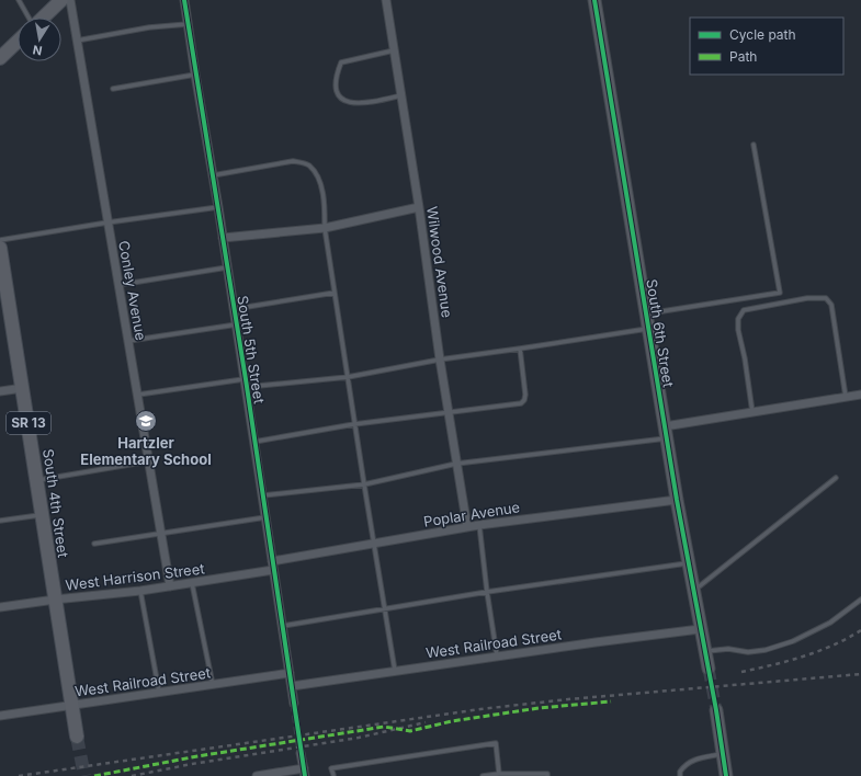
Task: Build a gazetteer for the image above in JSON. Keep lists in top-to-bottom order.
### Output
{
  "streets": {
    "main road": ["SR 13", "South 4th Street"],
    "street": [
      "Wilwood Avenue",
      "Conley Avenue",
      "South 6th Street",
      "South 5th Street",
      "Poplar Avenue",
      "West Harrison Street",
      "West Railroad Street"
    ]
  },
  "crossings": [
    ["Wilwood Avenue", "Poplar Avenue"],
    ["Conley Avenue", "West Harrison Street"],
    ["South 6th Street", "Poplar Avenue"],
    ["South 6th Street", "West Railroad Street"],
    ["South 5th Street", "Poplar Avenue"],
    ["South 5th Street", "West Harrison Street"],
    ["South 5th Street", "West Railroad Street"],
    ["South 4th Street", "West Harrison Street"],
    ["South 4th Street", "West Railroad Street"],
    ["Poplar Avenue", "West Harrison Street"]
  ],
  "places": {
    "school or university": ["Hartzler Elementary School"]
  },
  "legend": ["Cycle path", "Path"],
  "north": "bottom"
}
